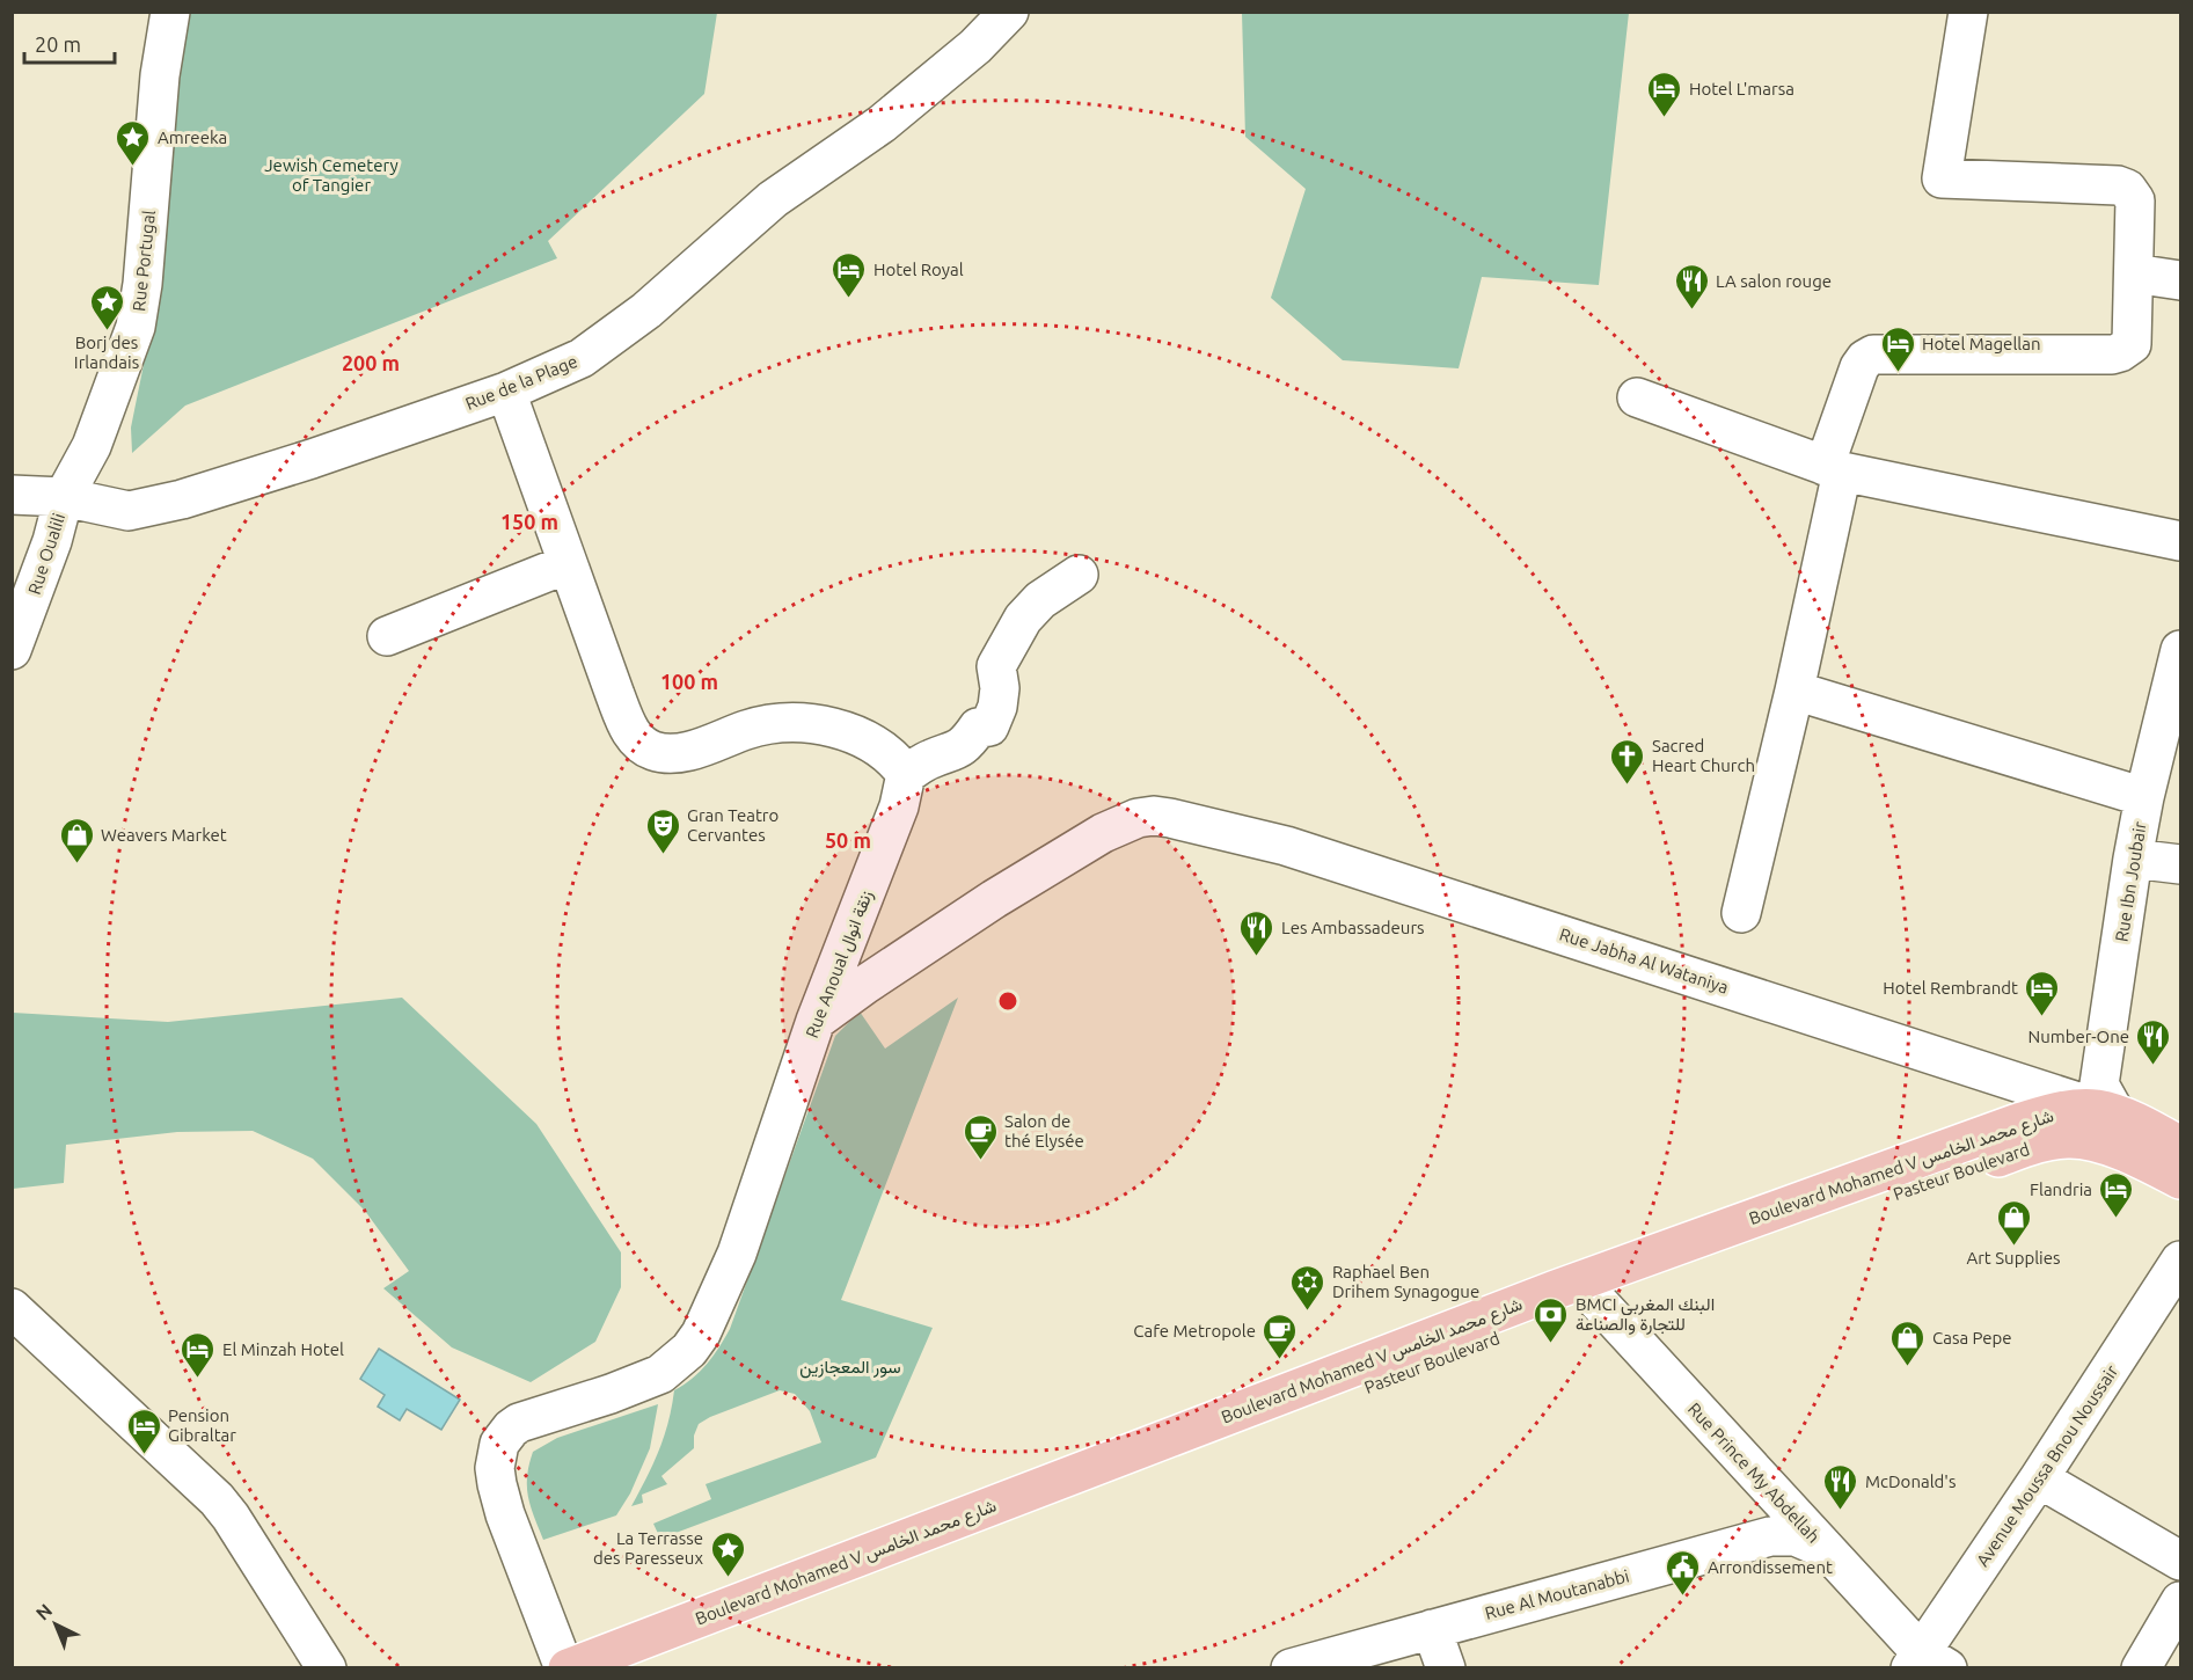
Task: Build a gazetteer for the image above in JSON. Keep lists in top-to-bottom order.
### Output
{
  "streets": {
    "main road": ["Boulevard Mohamed V شارع محمد الخامس", "Pasteur Boulevard"],
    "street": [
      "Rue Portugal",
      "Rue de la Plage",
      "Rue Oualili",
      "Rue Ibn Joubair",
      "Rue Jabha Al Wataniya",
      "Rue Anoual زنقة انوال",
      "Avenue Moussa Bnou Noussair",
      "Rue Prince My Abdellah",
      "Rue Al Moutanabbi"
    ]
  },
  "crossings": [
    ["Rue Portugal", "Rue de la Plage"],
    ["Rue Portugal", "Rue Oualili"],
    ["Rue de la Plage", "Rue Oualili"],
    ["Rue Ibn Joubair", "Rue Jabha Al Wataniya"],
    ["Rue Ibn Joubair", "Boulevard Mohamed V شارع محمد الخامس"],
    ["Rue Jabha Al Wataniya", "Rue Anoual زنقة انوال"],
    ["Rue Jabha Al Wataniya", "Boulevard Mohamed V شارع محمد الخامس"],
    ["Rue Anoual زنقة انوال", "Boulevard Mohamed V شارع محمد الخامس"],
    ["Pasteur Boulevard", "Rue Prince My Abdellah"],
    ["Avenue Moussa Bnou Noussair", "Rue Prince My Abdellah"],
    ["Rue Prince My Abdellah", "Rue Al Moutanabbi"]
  ],
  "parks": ["Jewish Cemetery of Tangier", "سور المعجازين"],
  "places": {
    "hotel": [
      "Hotel L'marsa",
      "Hotel Royal",
      "Hotel Magellan",
      "Hotel Rembrandt",
      "Flandria",
      "El Minzah Hotel",
      "Pension Gibraltar"
    ],
    "place": ["Amreeka", "Borj des Irlandais", "La Terrasse des Paresseux"],
    "restaurant": [
      "LA salon rouge",
      "Les Ambassadeurs",
      "Number-One",
      "McDonald's"
    ],
    "church": ["Sacred Heart Church"],
    "theatre": ["Gran Teatro Cervantes"],
    "shop": ["Weavers Market", "Art Supplies", "Casa Pepe"],
    "cafe": ["Salon de thé Elysée", "Cafe Metropole"],
    "synagogue": ["Raphael Ben Drihem Synagogue"],
    "bank": ["BMCI البنك المغربي للتجارة والصناعة"],
    "public building": ["Arrondissement"]
  },
  "scale_bar": "20 m",
  "north": "top left",
  "rings": [
    "200 m",
    "150 m",
    "100 m",
    "50 m"
  ]
}
